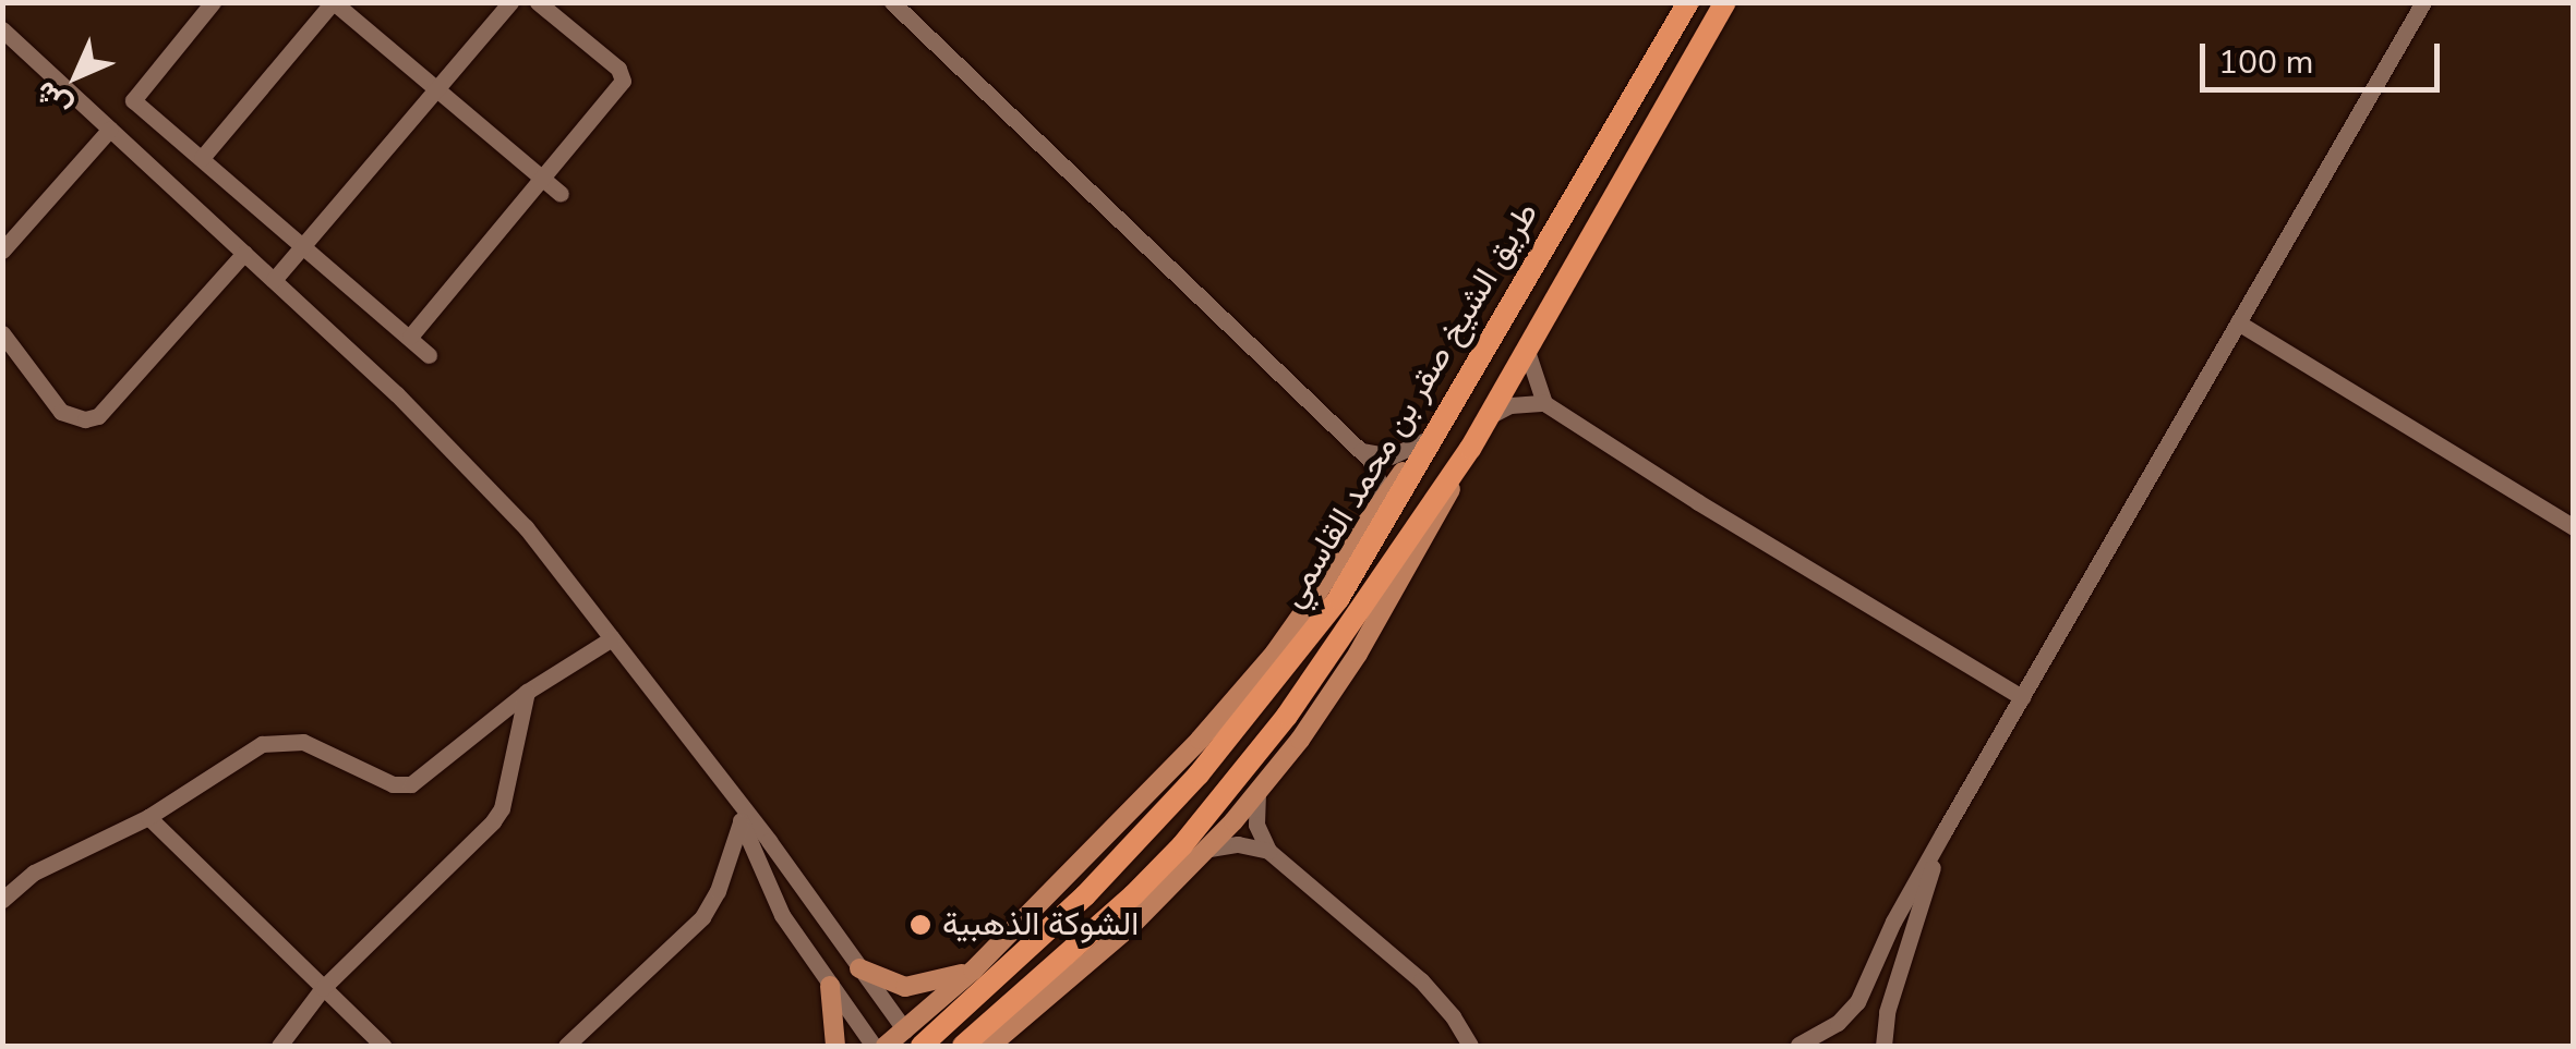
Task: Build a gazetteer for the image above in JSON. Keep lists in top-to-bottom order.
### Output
{
  "streets": {
    "highway": ["طريق الشيخ صقر بن محمد القاسمي"]
  },
  "places": ["الشوكة الذهبية"],
  "scale_bar": "100 m",
  "north": "bottom left"
}
